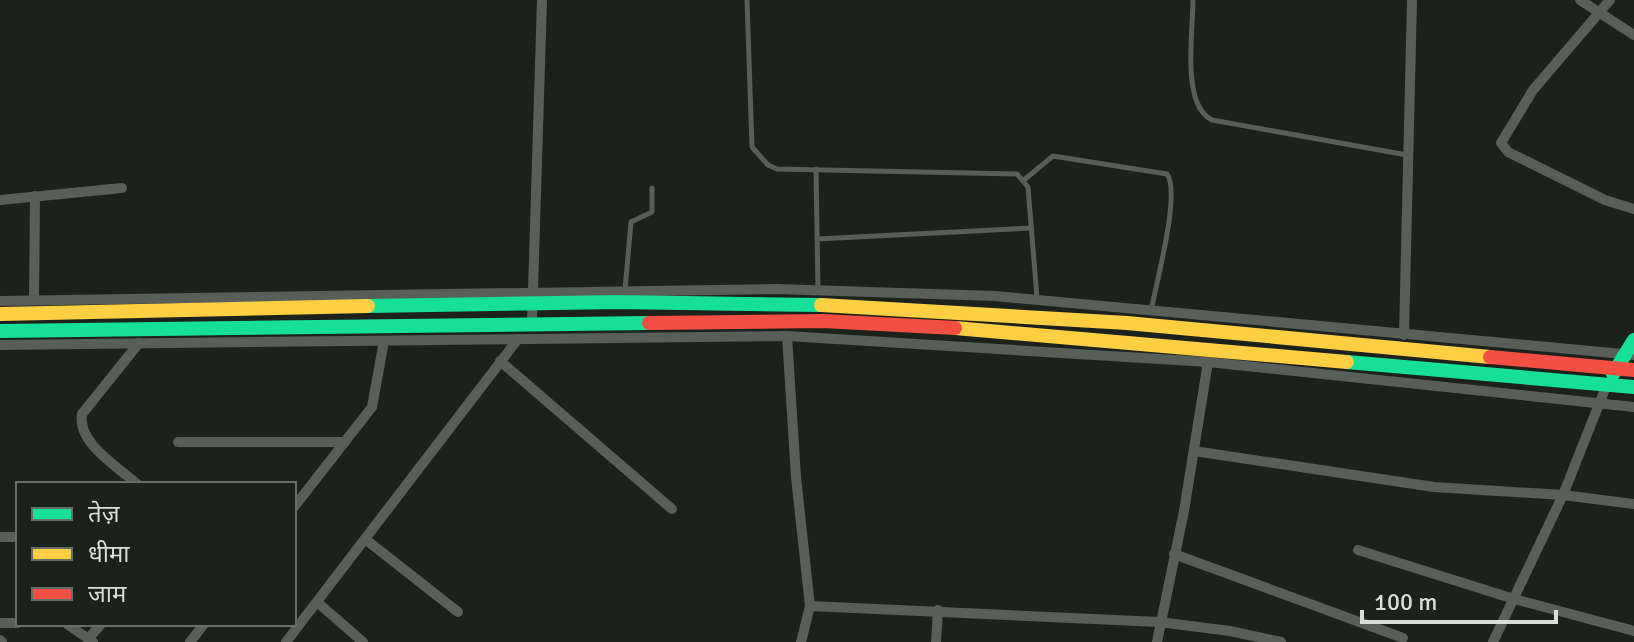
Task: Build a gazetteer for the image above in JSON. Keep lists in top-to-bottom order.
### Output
{
  "legend": ["तेज़", "धीमा", "जाम"],
  "scale_bar": "100 m"
}
